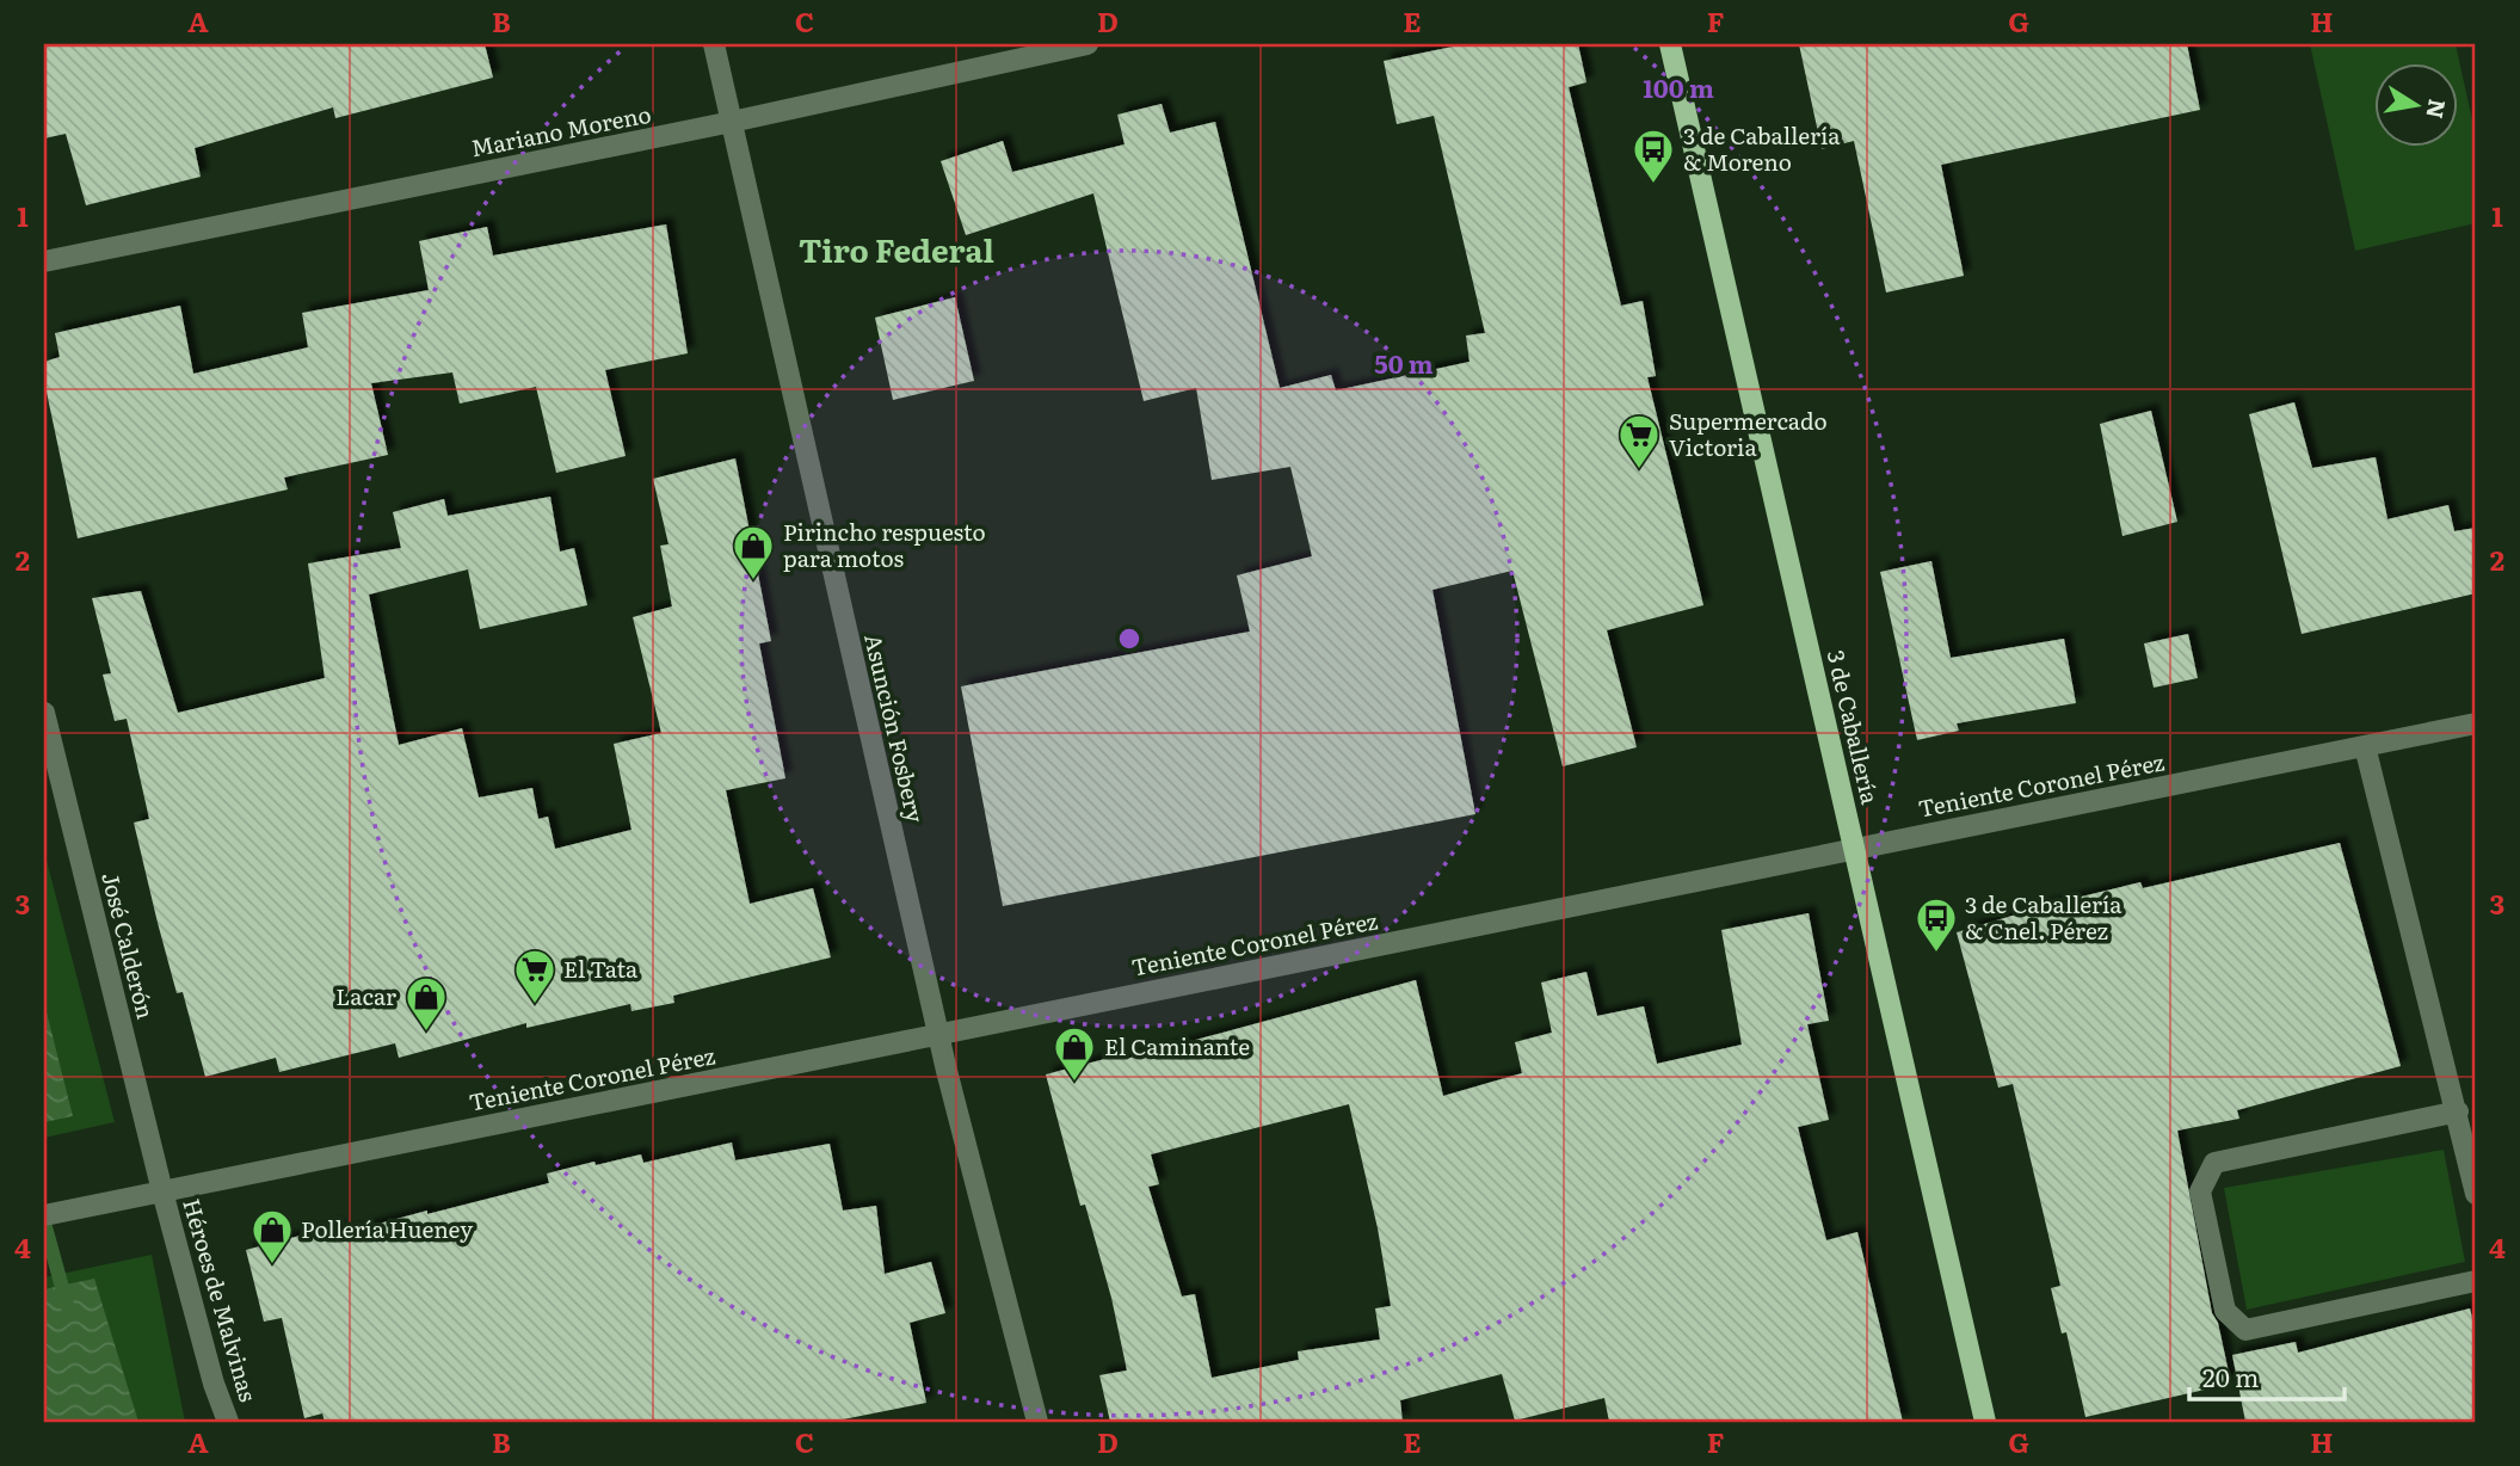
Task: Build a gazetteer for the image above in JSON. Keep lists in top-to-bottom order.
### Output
{
  "streets": {
    "main road": ["3 de Caballería"],
    "street": [
      "Mariano Moreno",
      "Asunción Fosbery",
      "Teniente Coronel Pérez",
      "José Calderón",
      "Héroes de Malvinas"
    ]
  },
  "crossings": [
    ["Mariano Moreno", "Asunción Fosbery"],
    ["3 de Caballería", "Teniente Coronel Pérez"],
    ["Asunción Fosbery", "Teniente Coronel Pérez"],
    ["Teniente Coronel Pérez", "José Calderón"],
    ["Teniente Coronel Pérez", "Héroes de Malvinas"],
    ["José Calderón", "Héroes de Malvinas"]
  ],
  "districts": ["Tiro Federal"],
  "places": {
    "bus stop": ["3 de Caballería & Moreno", "3 de Caballería & Cnel. Pérez"],
    "supermarket": ["Supermercado Victoria", "El Tata"],
    "shop": [
      "Pirincho respuesto para motos",
      "Lacar",
      "El Caminante",
      "Pollería Hueney"
    ]
  },
  "scale_bar": "20 m",
  "north": "right",
  "grid": {
    "columns": [
      "A",
      "B",
      "C",
      "D",
      "E",
      "F",
      "G",
      "H"
    ],
    "rows": [
      "1",
      "2",
      "3",
      "4"
    ]
  },
  "rings": ["100 m", "50 m"]
}
